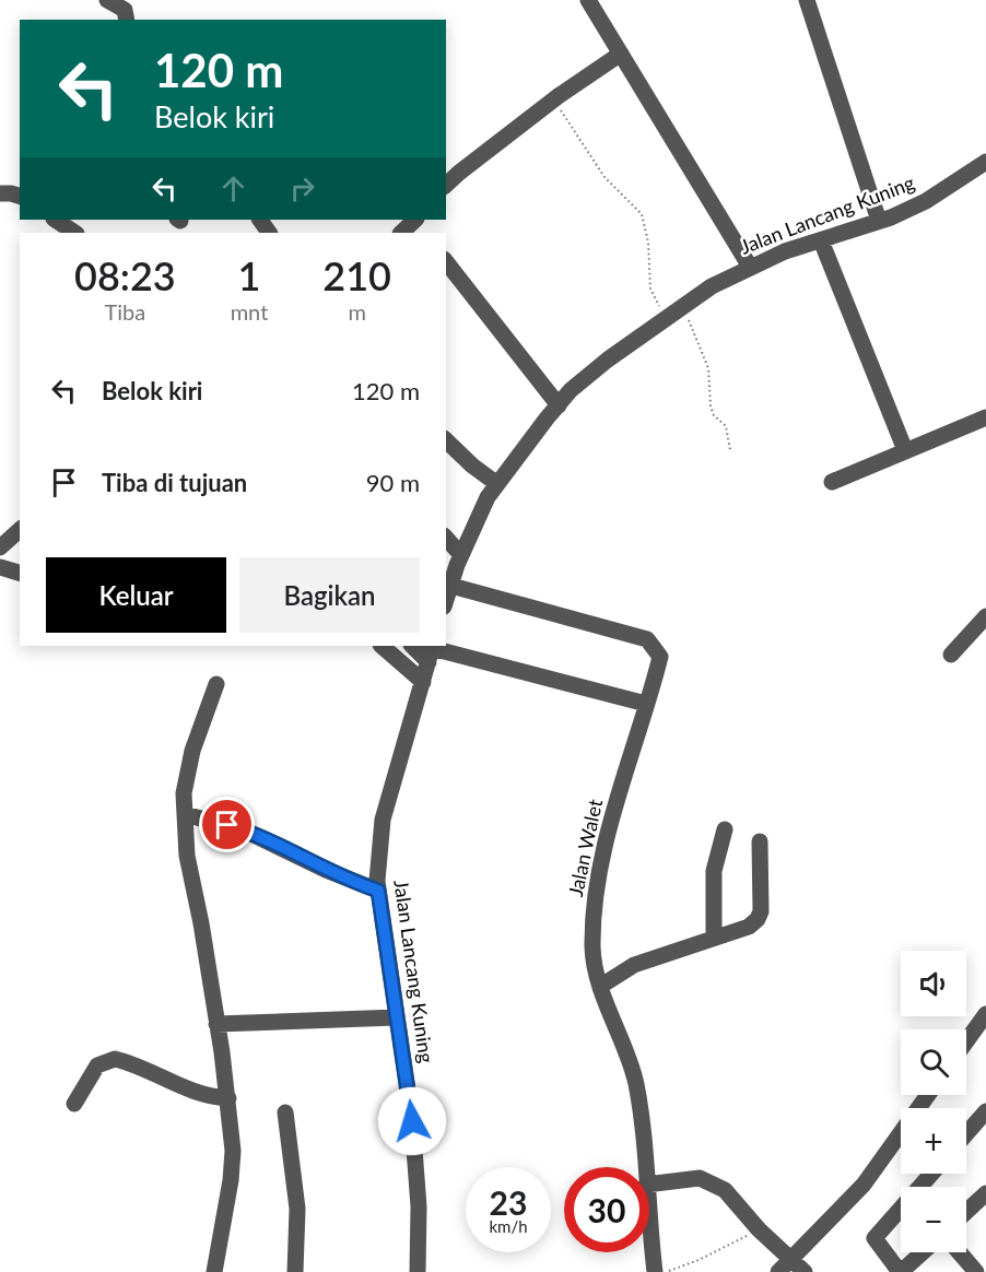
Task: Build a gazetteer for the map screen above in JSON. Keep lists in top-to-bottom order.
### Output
{
  "streets": {
    "street": ["Jalan Lancang Kuning", "Jalan Walet"]
  },
  "crossings": [
    ["Jalan Lancang Kuning", "Jalan Walet"]
  ],
  "page": {
    "turn": ["120 m", "Belok kiri"],
    "eta": [
      "08:23",
      "Tiba",
      "1",
      "mnt",
      "210",
      "m"
    ],
    "list": [
      {
        "name": "Belok kiri",
        "value": "120 m"
      },
      {
        "name": "Tiba di tujuan",
        "value": "90 m"
      }
    ],
    "buttons": ["Keluar", "Bagikan"],
    "map_buttons": ["+", "−"],
    "speed": "23 km/h",
    "limit": "30"
  }
}
